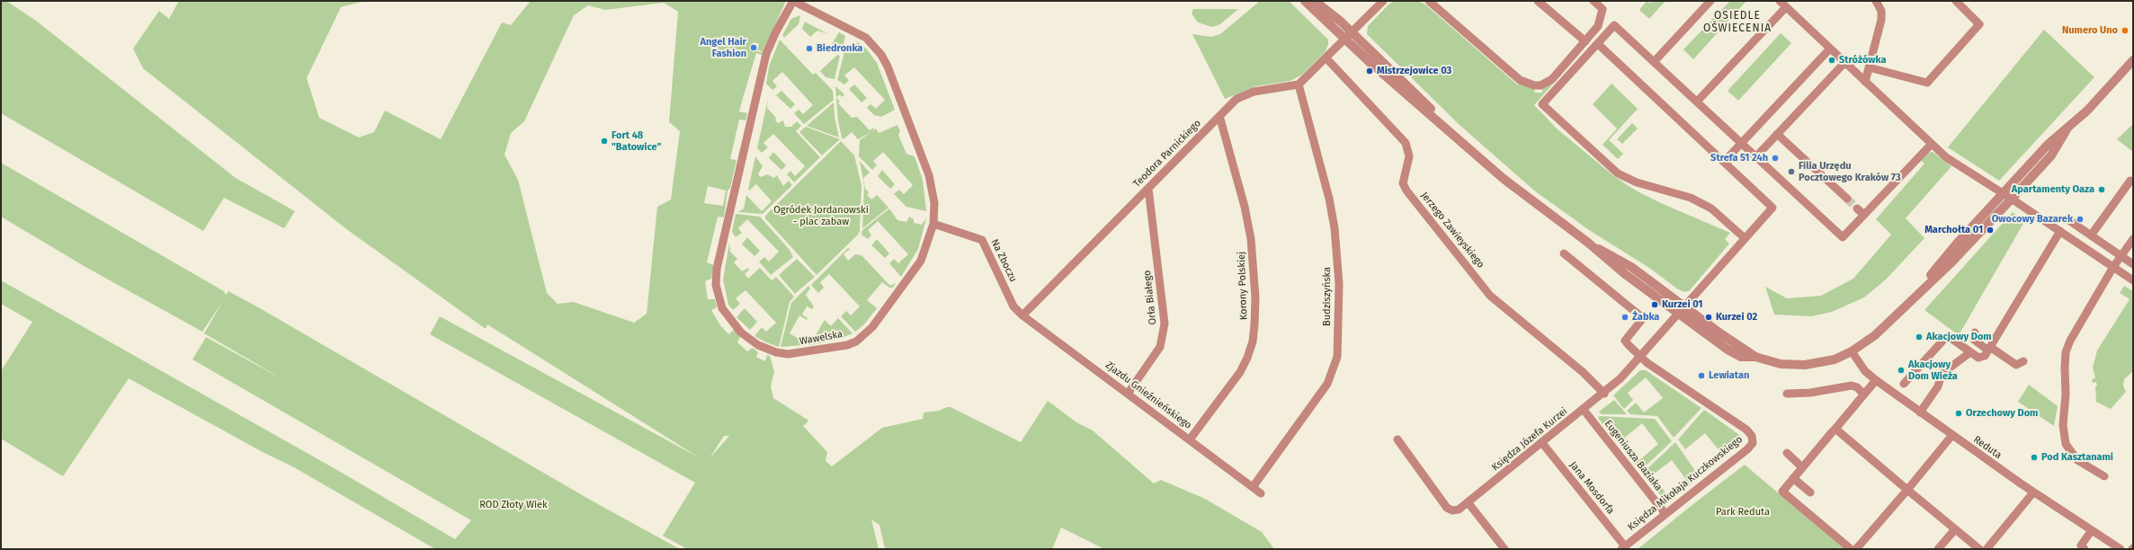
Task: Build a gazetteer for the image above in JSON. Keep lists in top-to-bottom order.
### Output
{
  "streets": {
    "street": [
      "Teodora Parnickiego",
      "Jerzego Zawieyskiego",
      "Na Zboczu",
      "Korony Polskiej",
      "Budziszyńska",
      "Orła Białego",
      "Wawelska",
      "Zjazdu Gnieźnieńskiego",
      "Księdza Józefa Kurzei",
      "Reduta",
      "Eugeniusza Baziaka",
      "Księdza Mikołaja Kuczkowskiego",
      "Jana Mosdorfa"
    ]
  },
  "crossings": [
    ["Teodora Parnickiego", "Na Zboczu"],
    ["Teodora Parnickiego", "Korony Polskiej"],
    ["Teodora Parnickiego", "Budziszyńska"],
    ["Teodora Parnickiego", "Orła Białego"],
    ["Teodora Parnickiego", "Zjazdu Gnieźnieńskiego"],
    ["Jerzego Zawieyskiego", "Księdza Józefa Kurzei"],
    ["Na Zboczu", "Wawelska"],
    ["Na Zboczu", "Zjazdu Gnieźnieńskiego"],
    ["Korony Polskiej", "Zjazdu Gnieźnieńskiego"],
    ["Budziszyńska", "Zjazdu Gnieźnieńskiego"],
    ["Orła Białego", "Zjazdu Gnieźnieńskiego"],
    ["Księdza Józefa Kurzei", "Eugeniusza Baziaka"],
    ["Księdza Józefa Kurzei", "Księdza Mikołaja Kuczkowskiego"],
    ["Księdza Józefa Kurzei", "Jana Mosdorfa"],
    ["Eugeniusza Baziaka", "Księdza Mikołaja Kuczkowskiego"],
    ["Księdza Mikołaja Kuczkowskiego", "Jana Mosdorfa"]
  ],
  "districts": ["OSIEDLE OŚWIECENIA"],
  "parks": ["Ogródek Jordanowski - plac zabaw", "ROD Złoty Wiek", "Park Reduta"],
  "places": [
    "Numero Uno",
    "Angel Hair Fashion",
    "Biedronka",
    "Stróżówka",
    "Mistrzejowice 03",
    "Fort 48 \"Batowice\"",
    "Strefa 51 24h",
    "Filia Urzędu Pocztowego Kraków 73",
    "Apartamenty Oaza",
    "Owocowy Bazarek",
    "Marchołta 01",
    "Kurzei 01",
    "Żabka",
    "Kurzei 02",
    "Akacjowy Dom",
    "Akacjowy Dom Wieża",
    "Lewiatan",
    "Orzechowy Dom",
    "Pod Kasztanami"
  ]
}
